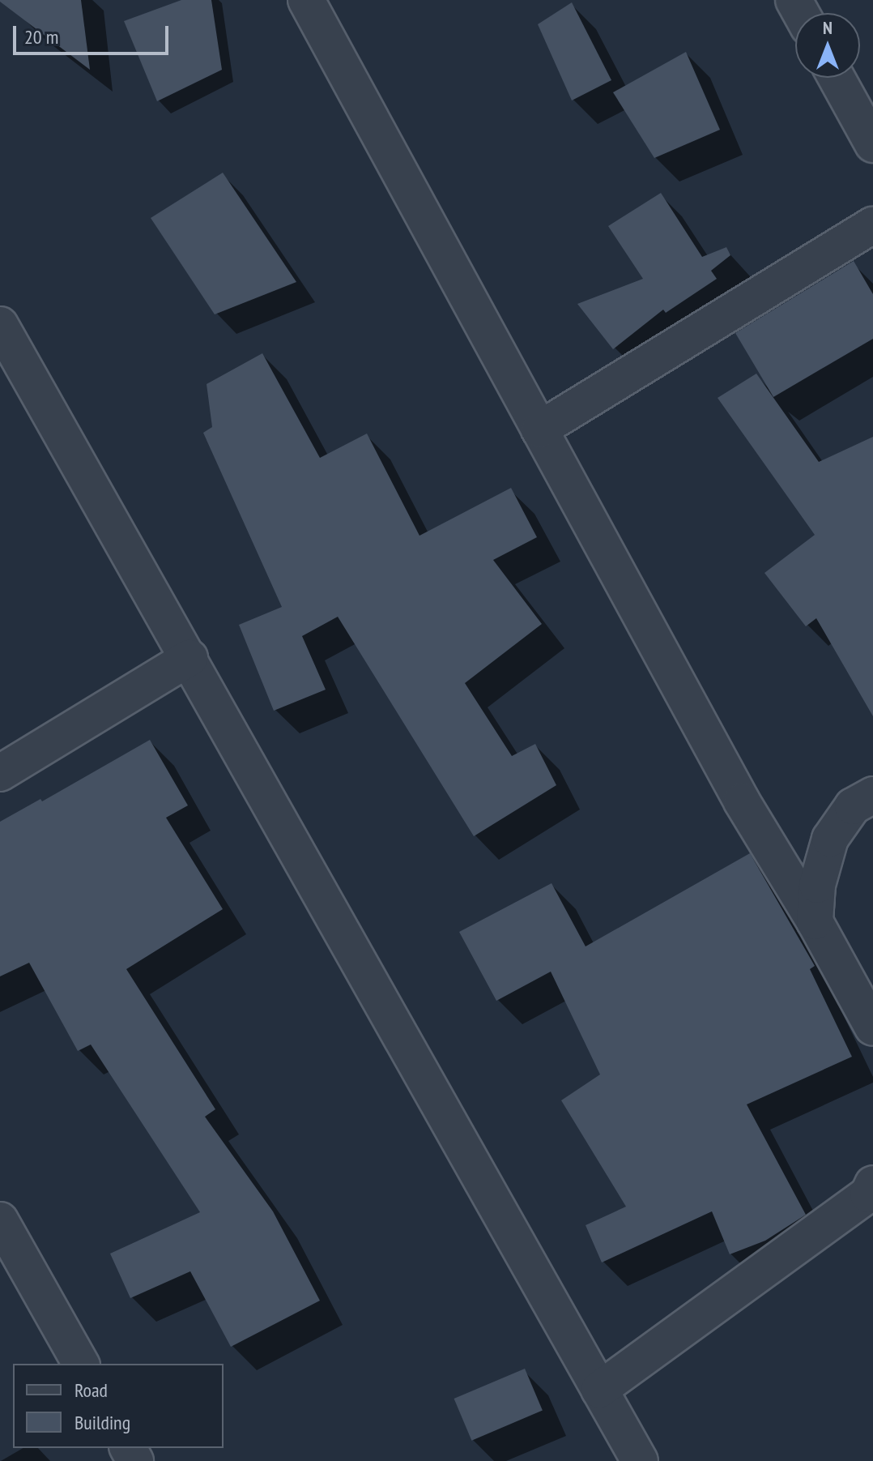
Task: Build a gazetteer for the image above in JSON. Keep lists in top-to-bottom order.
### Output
{
  "legend": ["Road", "Building"],
  "scale_bar": "20 m",
  "north": "top"
}
